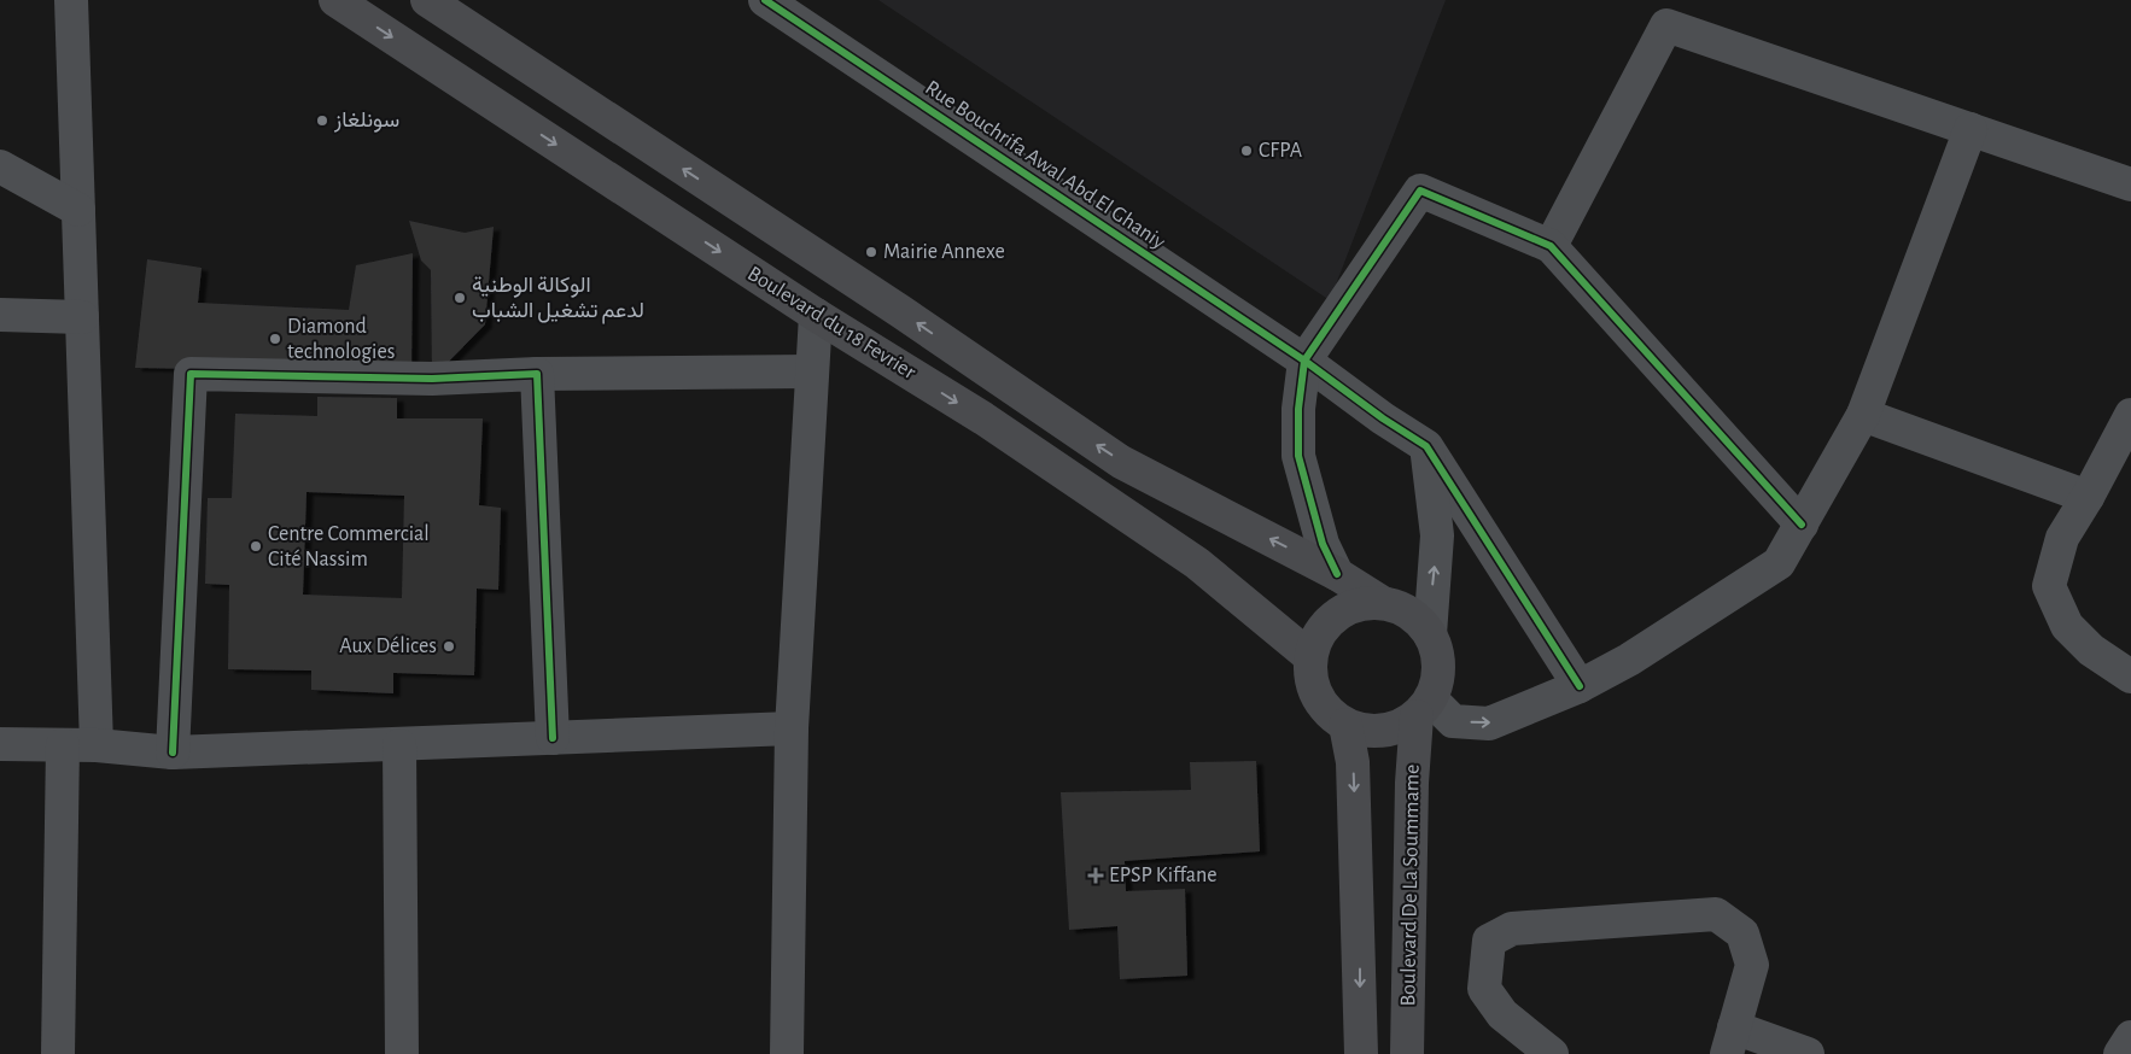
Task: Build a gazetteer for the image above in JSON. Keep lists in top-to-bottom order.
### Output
{
  "streets": {
    "main road": ["Boulevard du 18 Fevrier", "Boulevard De La Soummame"],
    "street": ["Rue Bouchrifa Awal Abd El Ghaniy"]
  },
  "crossings": [
    ["Boulevard du 18 Fevrier", "Boulevard De La Soummame"]
  ],
  "places": {
    "other": [
      "سونلغاز",
      "CFPA",
      "Mairie Annexe",
      "الوكالة الوطنية لدعم تشغيل الشباب",
      "Diamond technologies",
      "Centre Commercial Cité Nassim",
      "Aux Délices"
    ],
    "health": ["EPSP Kiffane"]
  }
}
